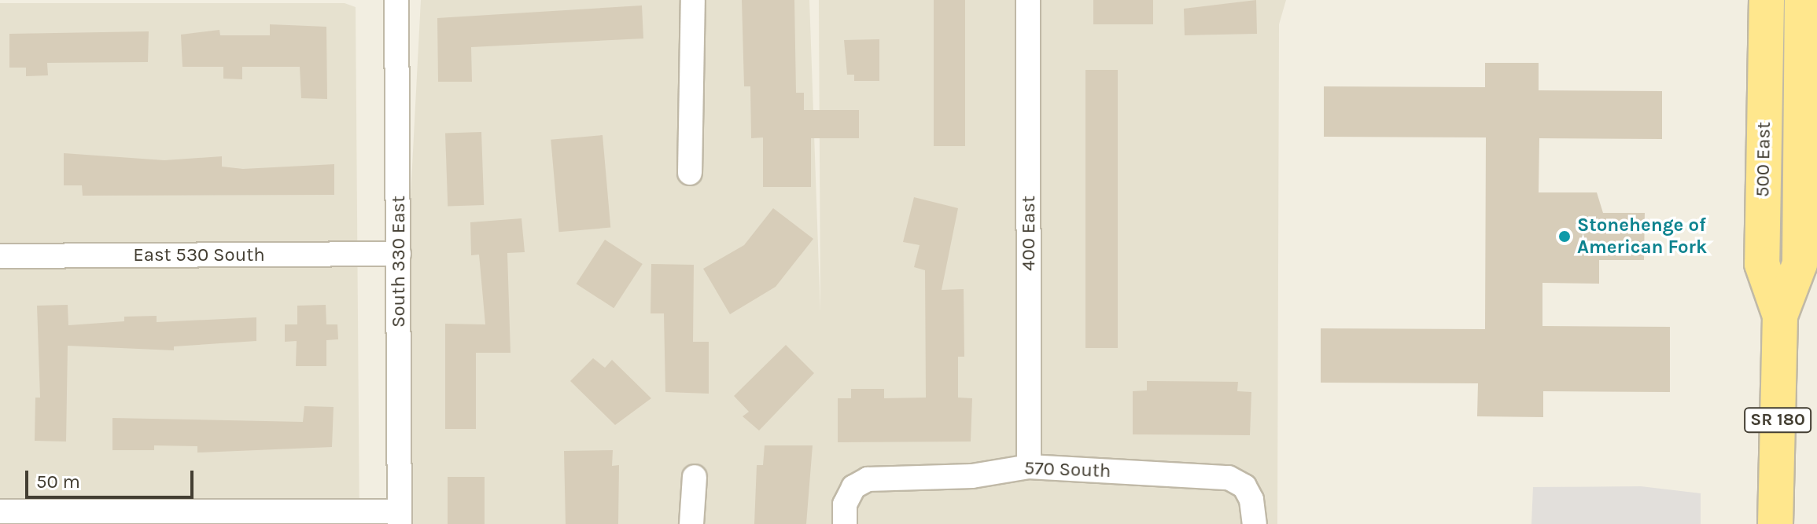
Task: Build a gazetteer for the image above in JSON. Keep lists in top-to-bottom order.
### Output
{
  "streets": {
    "main road": ["500 East", "SR 180"],
    "street": [
      "400 East",
      "East 530 South",
      "South 330 East",
      "570 South"
    ]
  },
  "crossings": [
    ["400 East", "570 South"],
    ["East 530 South", "South 330 East"]
  ],
  "places": ["Stonehenge of American Fork"],
  "scale_bar": "50 m"
}
